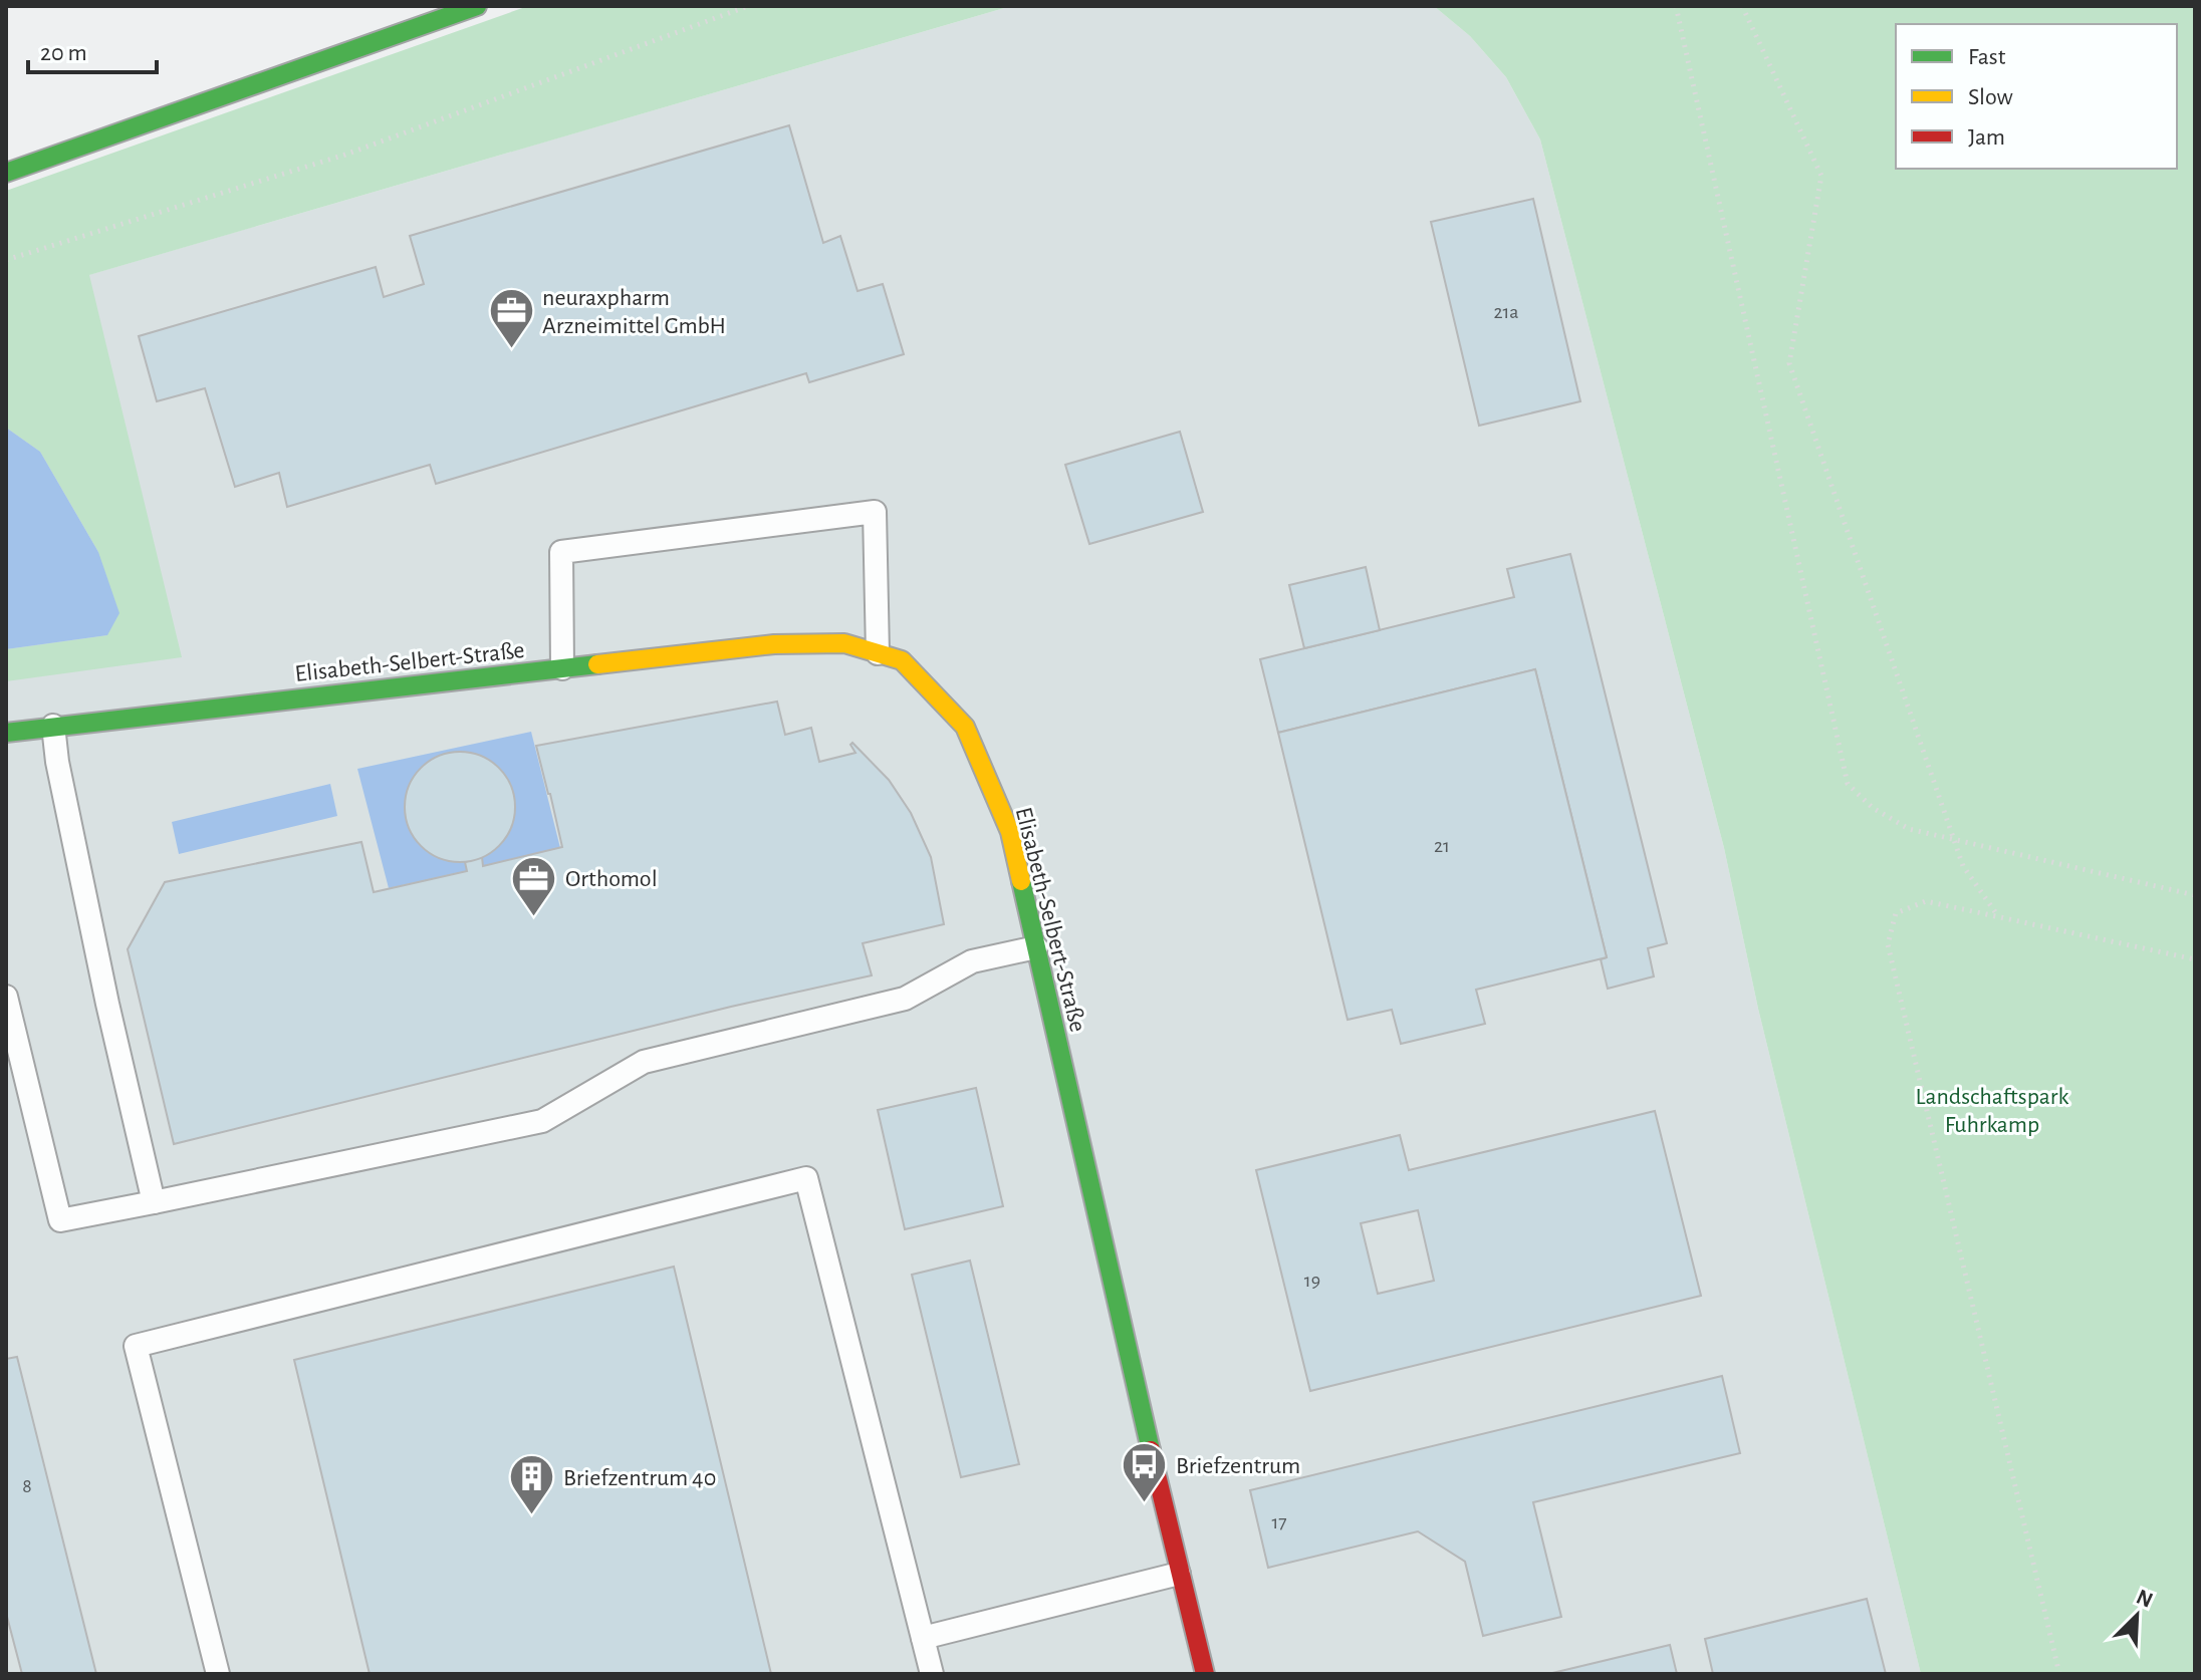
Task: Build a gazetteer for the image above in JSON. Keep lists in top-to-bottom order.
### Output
{
  "streets": {
    "street": ["Elisabeth-Selbert-Straße"]
  },
  "parks": ["Landschaftspark Fuhrkamp"],
  "places": {
    "office": ["neuraxpharm Arzneimittel GmbH", "Orthomol"],
    "bus stop": ["Briefzentrum"],
    "building": ["Briefzentrum 40"]
  },
  "house_numbers": [
    "21a",
    "21",
    "19",
    "8",
    "17"
  ],
  "legend": ["Fast", "Slow", "Jam"],
  "scale_bar": "20 m",
  "north": "top right"
}
